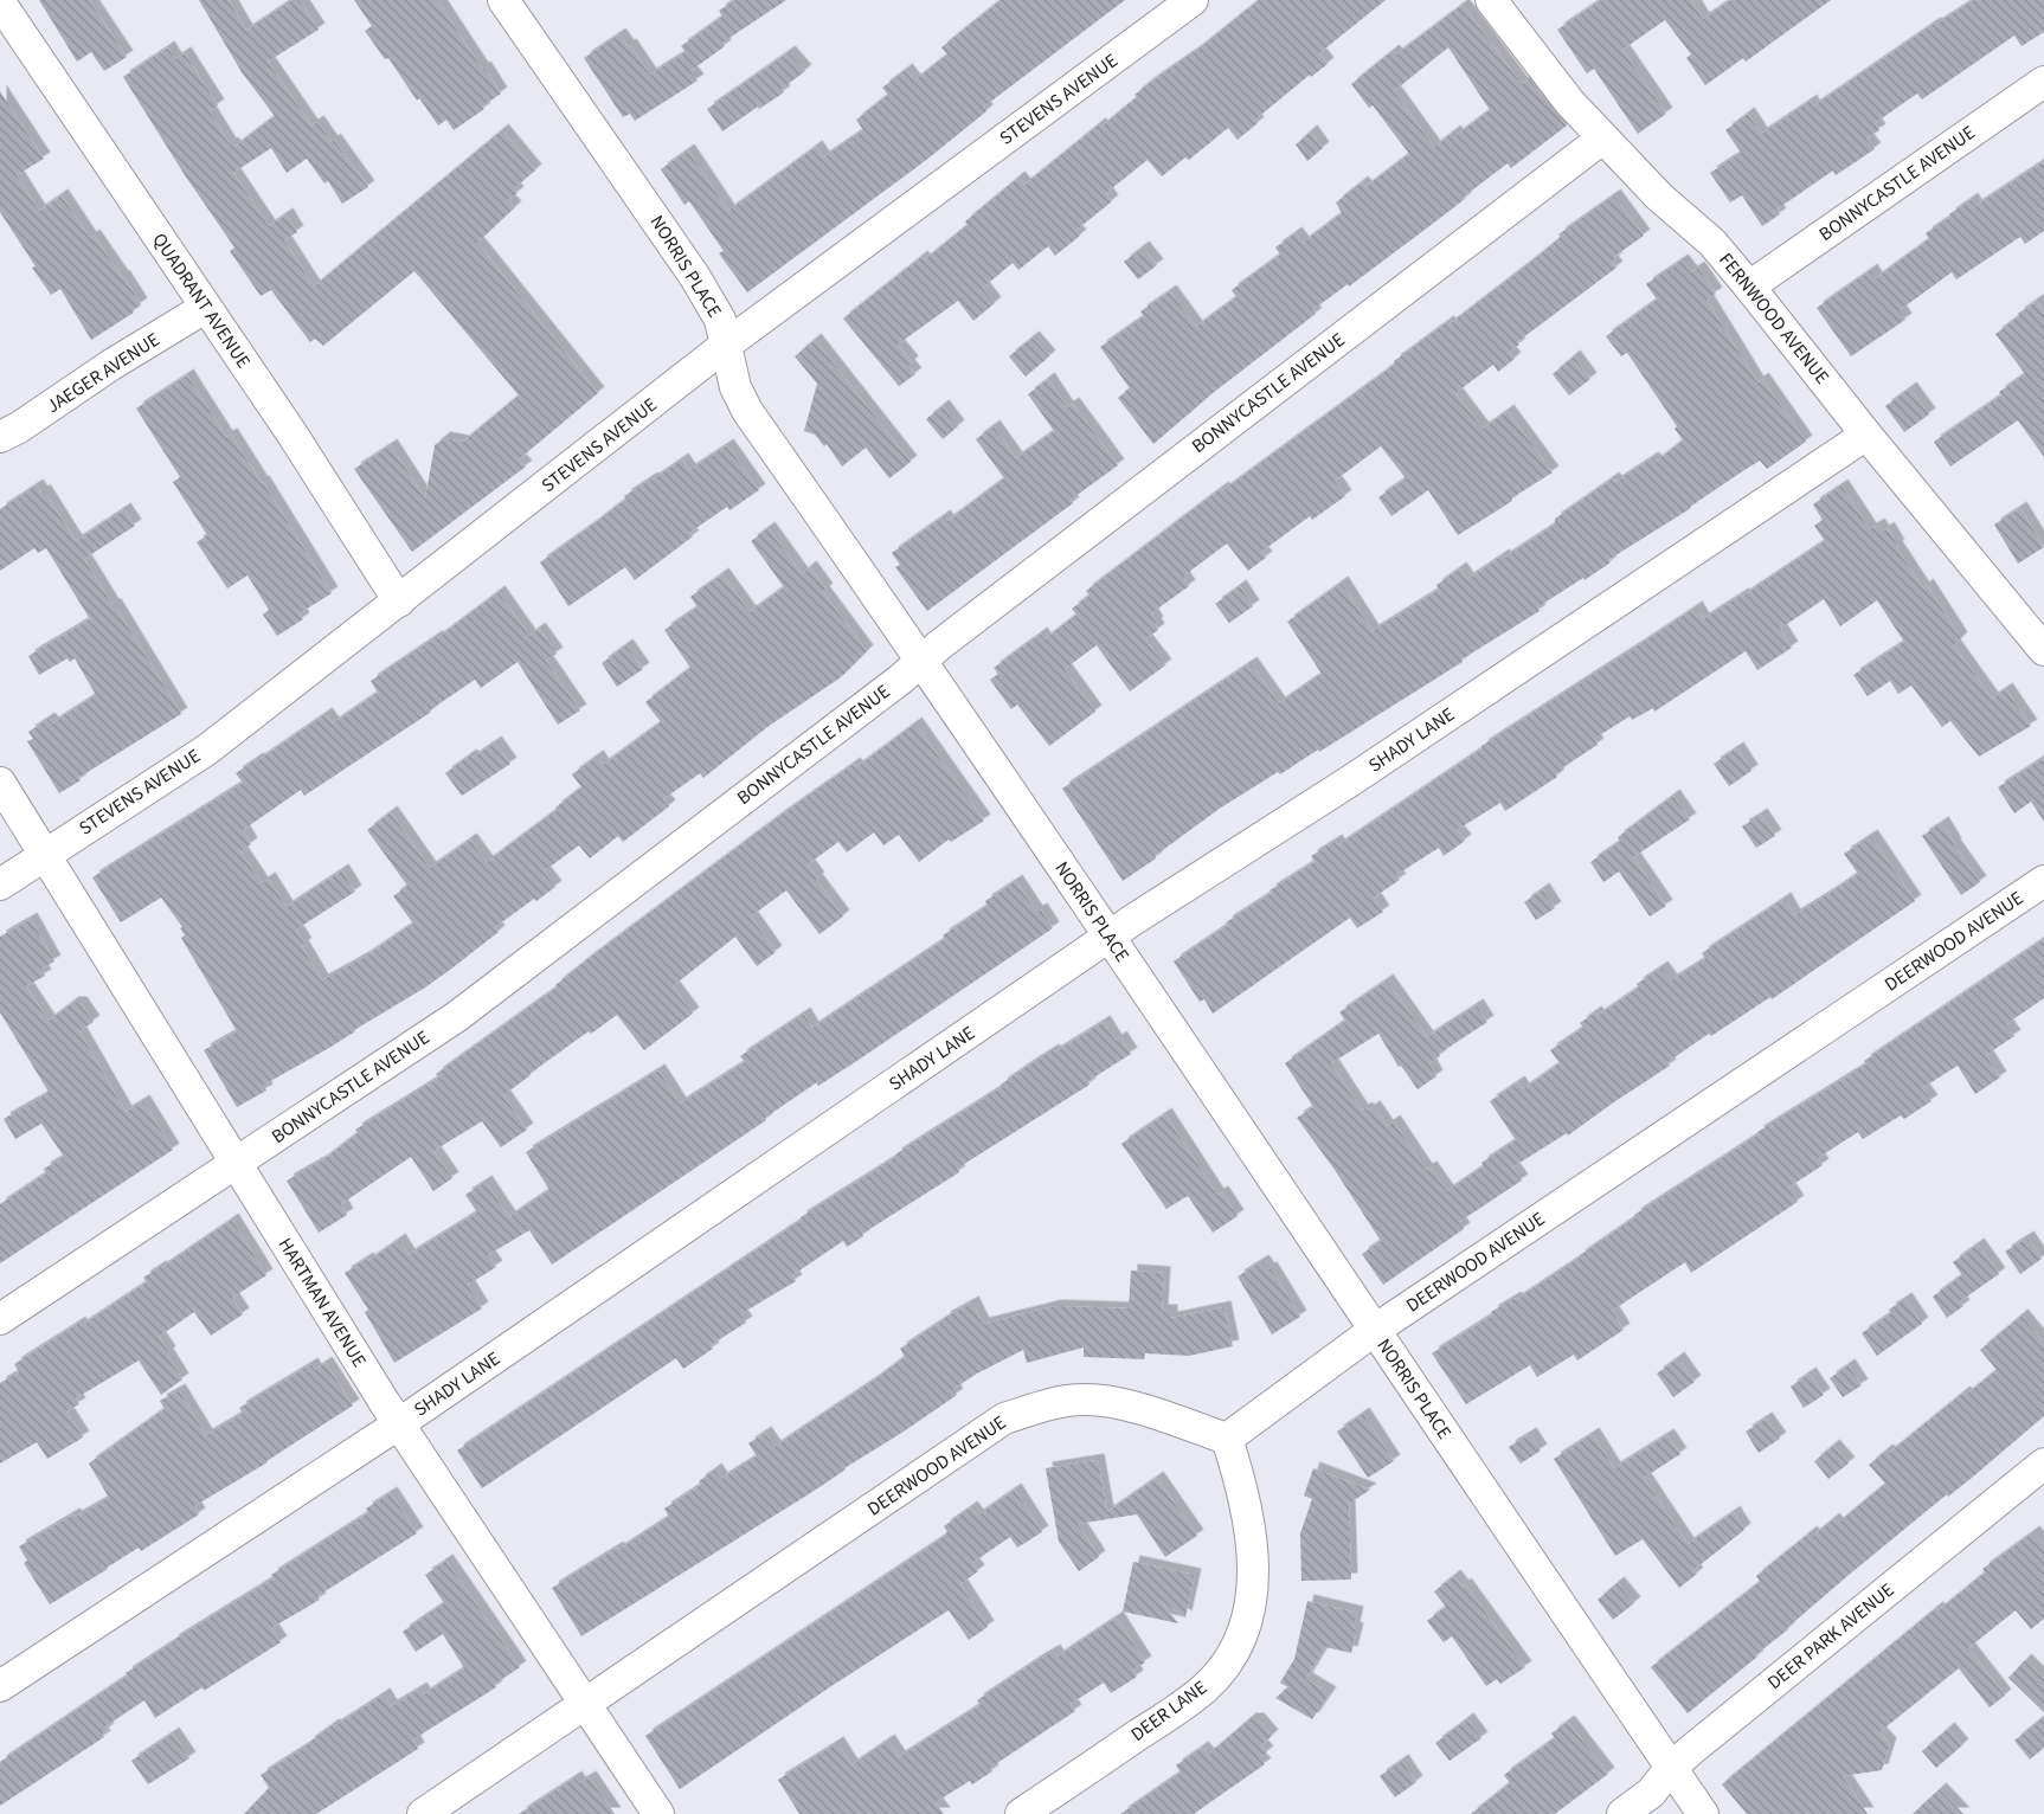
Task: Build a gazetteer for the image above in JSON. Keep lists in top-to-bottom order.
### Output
{
  "streets": {
    "street": [
      "STEVENS AVENUE",
      "BONNYCASTLE AVENUE",
      "NORRIS PLACE",
      "QUADRANT AVENUE",
      "FERNWOOD AVENUE",
      "JAEGER AVENUE",
      "SHADY LANE",
      "DEERWOOD AVENUE",
      "HARTMAN AVENUE",
      "DEER PARK AVENUE",
      "DEER LANE"
    ]
  },
  "crossings": [
    ["STEVENS AVENUE", "NORRIS PLACE"],
    ["STEVENS AVENUE", "QUADRANT AVENUE"],
    ["STEVENS AVENUE", "HARTMAN AVENUE"],
    ["BONNYCASTLE AVENUE", "NORRIS PLACE"],
    ["BONNYCASTLE AVENUE", "FERNWOOD AVENUE"],
    ["BONNYCASTLE AVENUE", "HARTMAN AVENUE"],
    ["NORRIS PLACE", "SHADY LANE"],
    ["NORRIS PLACE", "DEERWOOD AVENUE"],
    ["NORRIS PLACE", "DEER PARK AVENUE"],
    ["QUADRANT AVENUE", "JAEGER AVENUE"],
    ["FERNWOOD AVENUE", "SHADY LANE"],
    ["SHADY LANE", "HARTMAN AVENUE"],
    ["DEERWOOD AVENUE", "HARTMAN AVENUE"],
    ["DEERWOOD AVENUE", "DEER LANE"]
  ]
}
